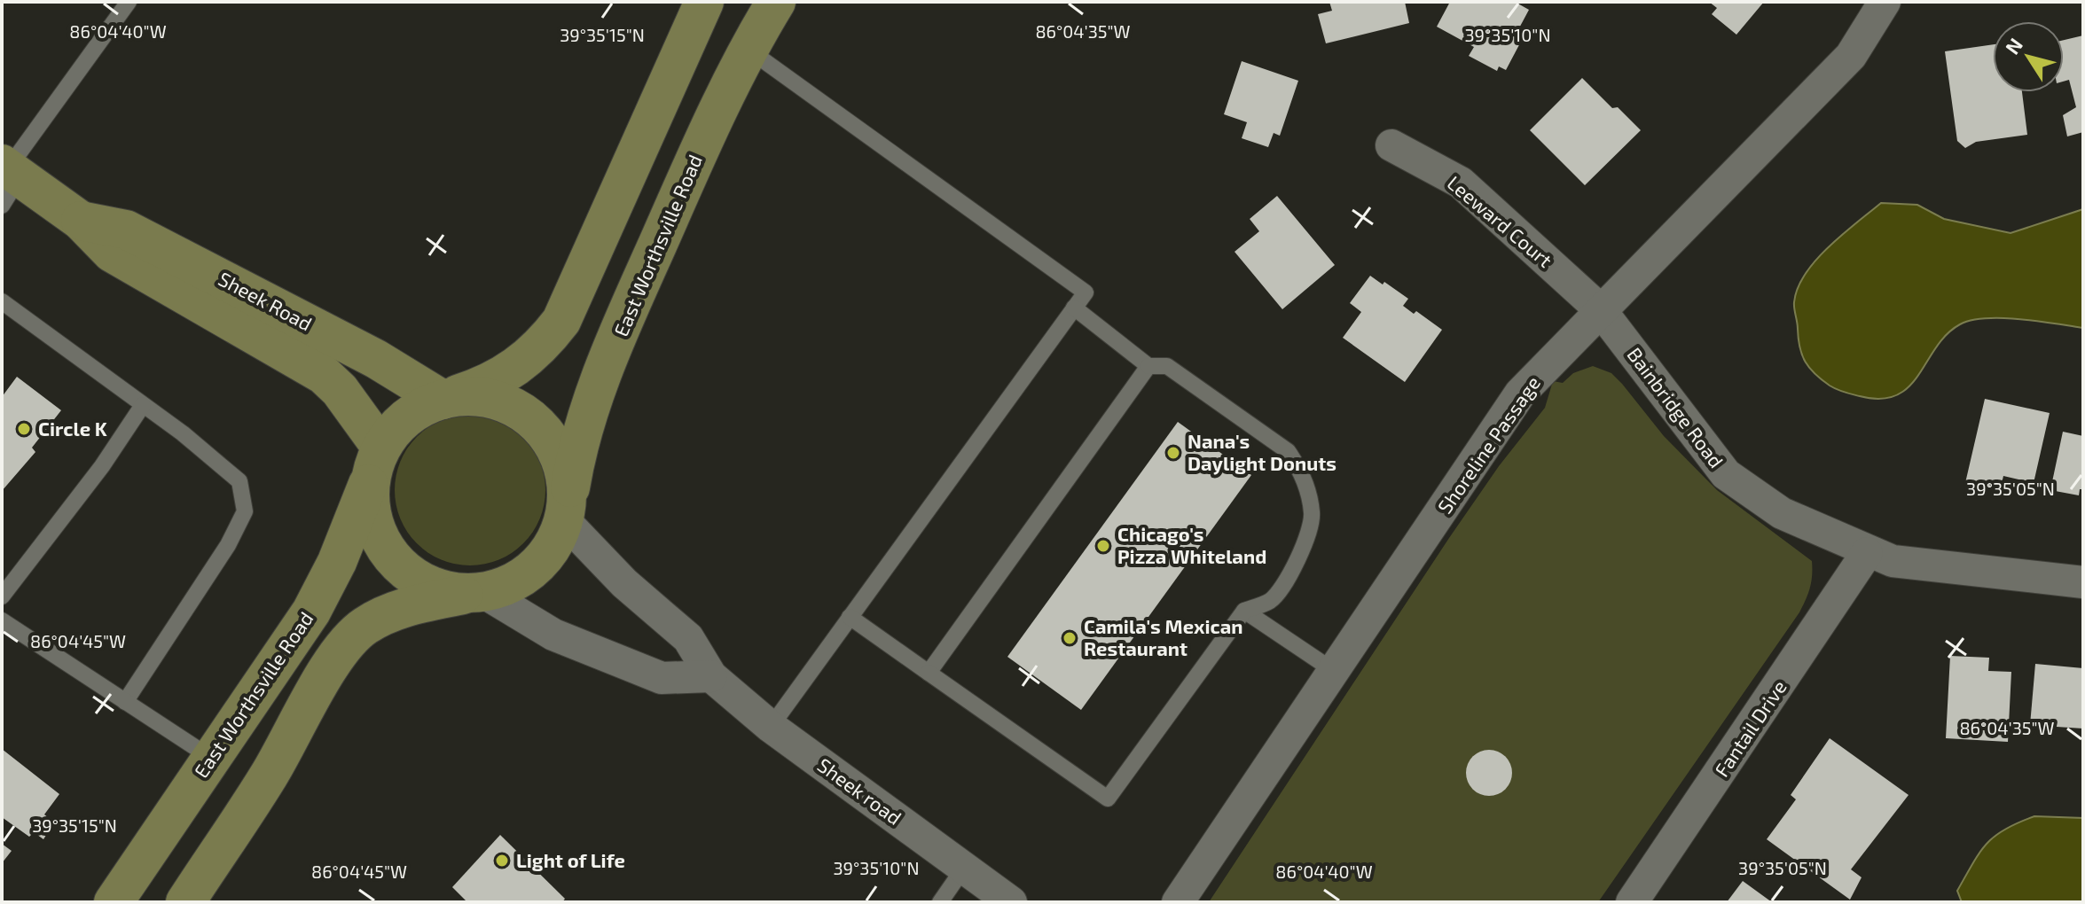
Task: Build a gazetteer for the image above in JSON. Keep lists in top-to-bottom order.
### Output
{
  "streets": {
    "main road": ["East Worthsville Road", "Sheek Road"],
    "street": [
      "Leeward Court",
      "Bainbridge Road",
      "Shoreline Passage",
      "Fantail Drive",
      "Sheek road"
    ]
  },
  "crossings": [
    ["Leeward Court", "Bainbridge Road"],
    ["Leeward Court", "Shoreline Passage"],
    ["East Worthsville Road", "Sheek Road"],
    ["East Worthsville Road", "Sheek road"],
    ["Sheek Road", "Sheek road"],
    ["Bainbridge Road", "Shoreline Passage"],
    ["Bainbridge Road", "Fantail Drive"]
  ],
  "places": [
    "Circle K",
    "Nana's Daylight Donuts",
    "Chicago's Pizza Whiteland",
    "Camila's Mexican Restaurant",
    "Light of Life"
  ],
  "north": "top left",
  "coordinates": [
    "86°04'40\"W",
    "86°04'35\"W",
    "39°35'15\"N",
    "39°35'10\"N",
    "39°35'05\"N",
    "86°04'45\"W"
  ]
}
